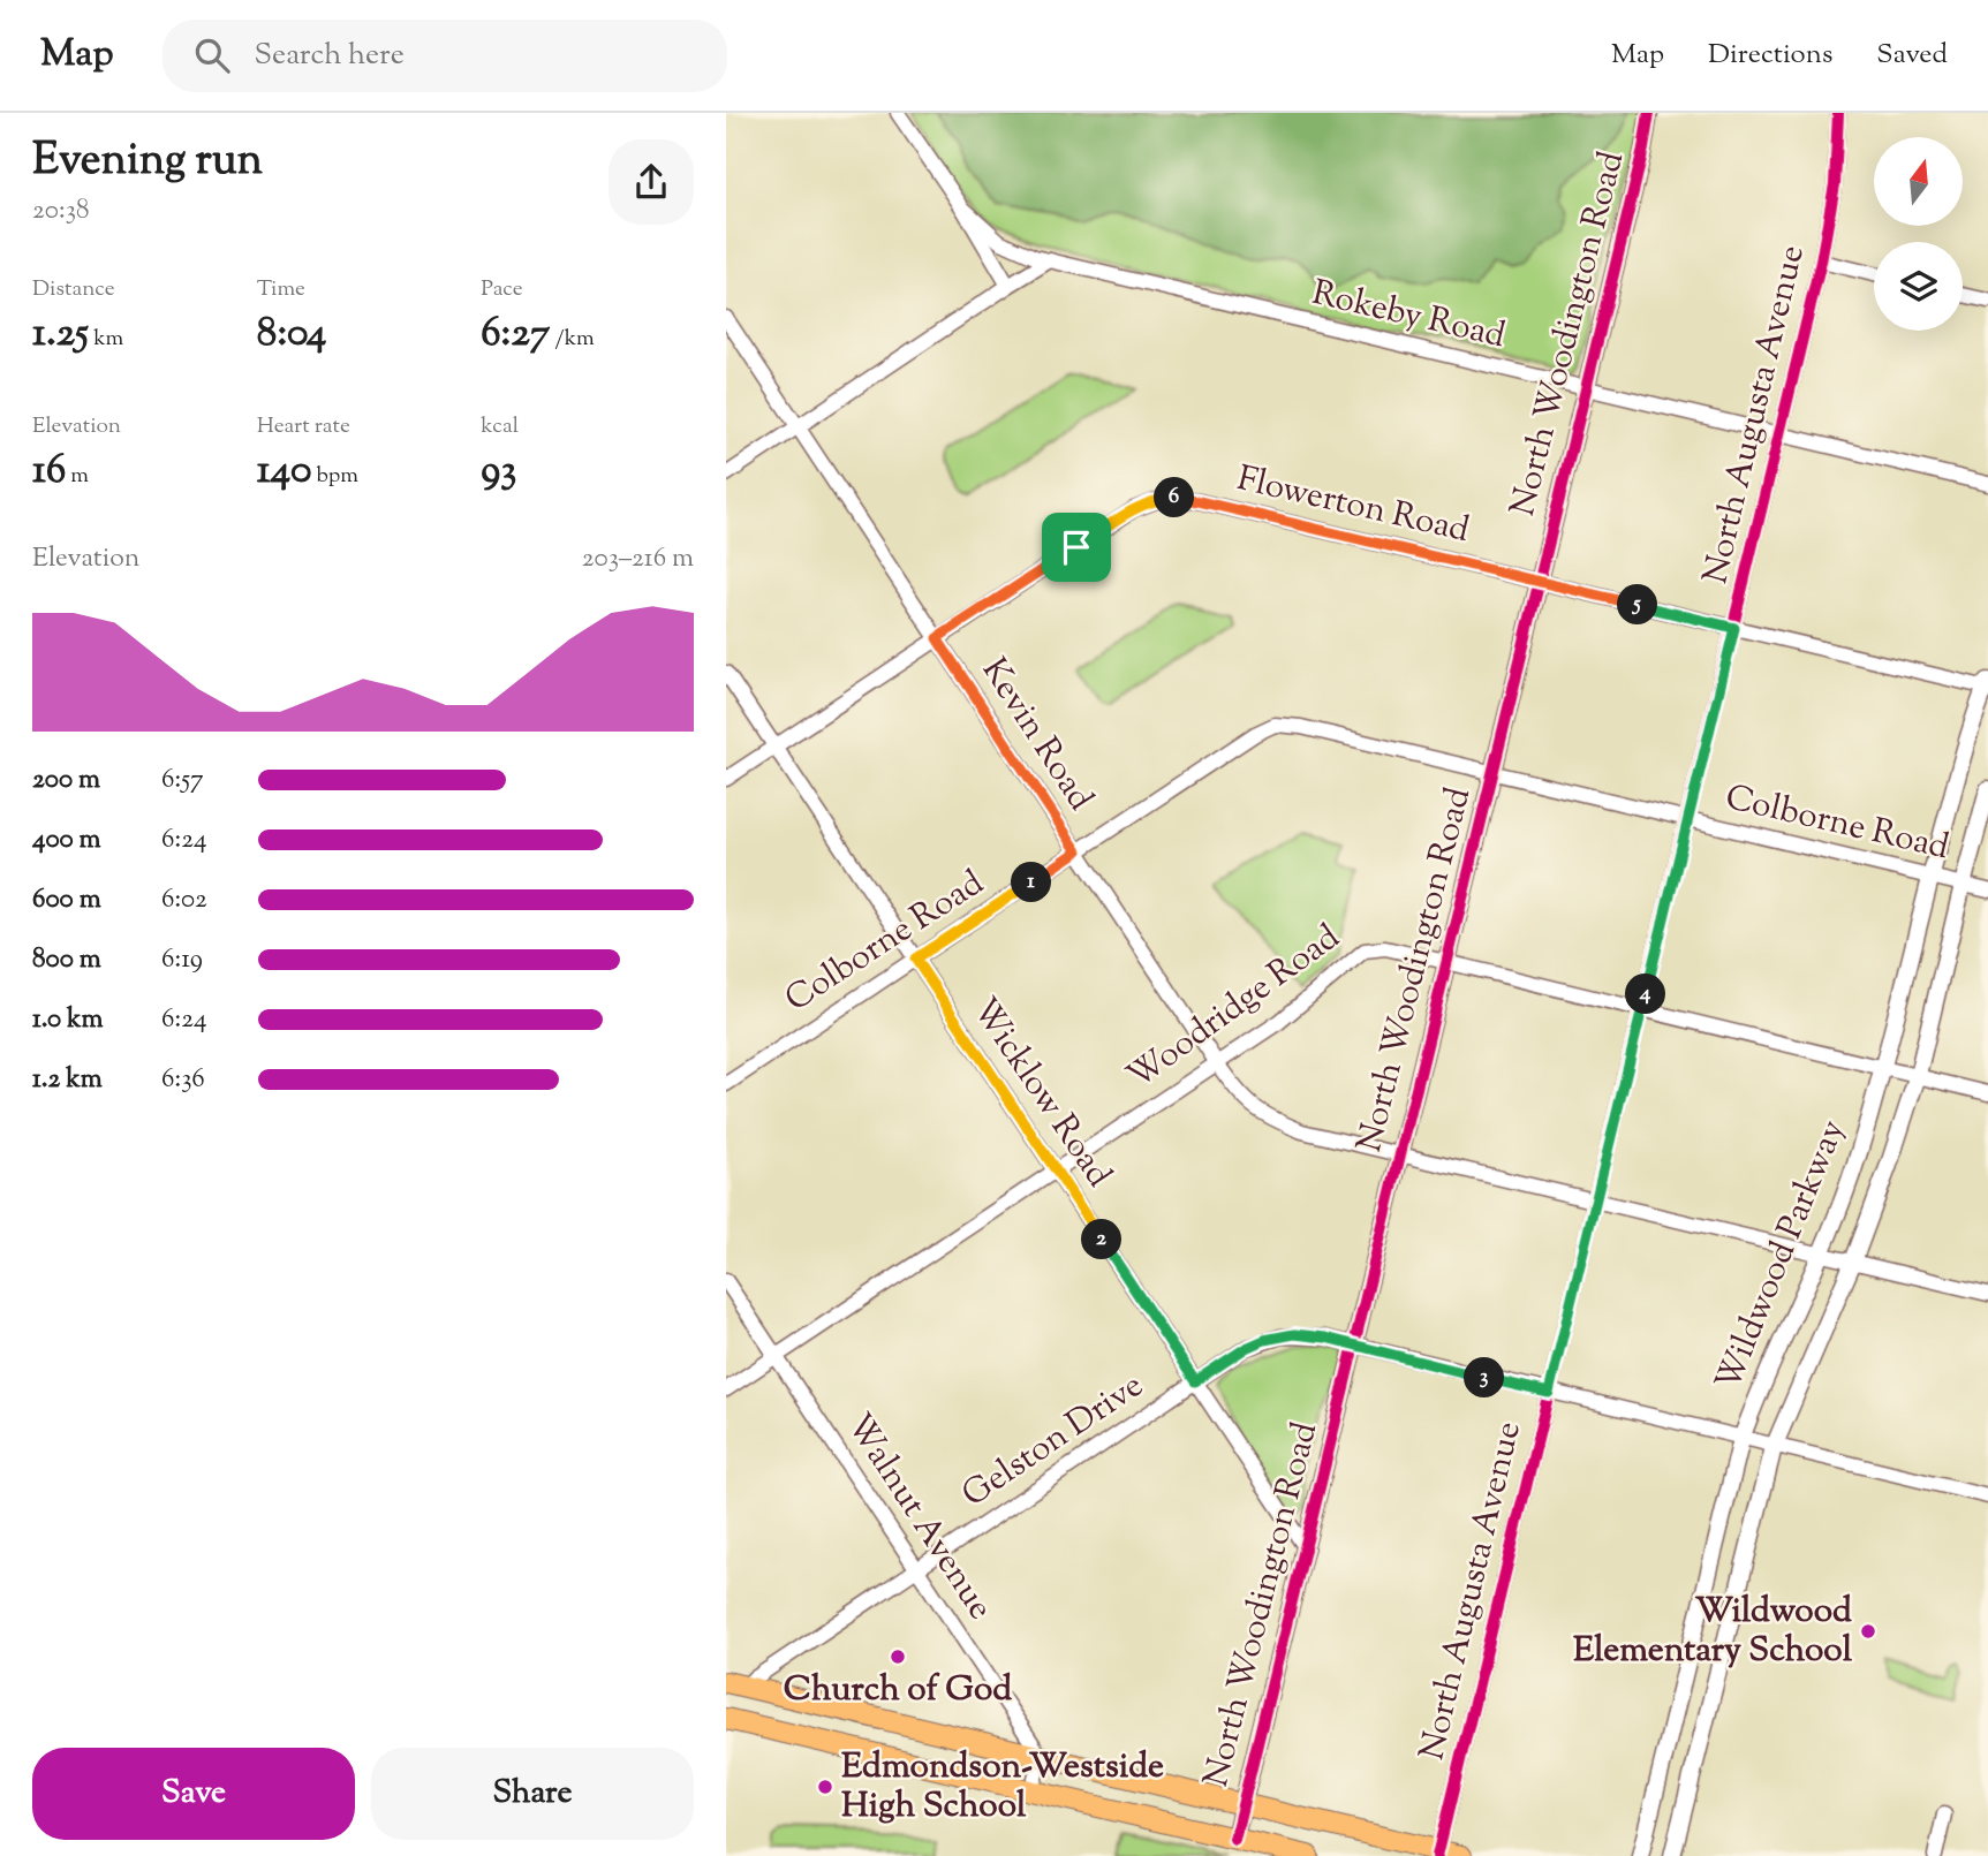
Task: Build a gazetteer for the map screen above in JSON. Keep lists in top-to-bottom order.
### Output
{
  "streets": {
    "street": [
      "Rokeby Road",
      "North Woodington Road",
      "North Augusta Avenue",
      "Flowerton Road",
      "Kevin Road",
      "Colborne Road",
      "Woodridge Road",
      "Wicklow Road",
      "Wildwood Parkway",
      "Gelston Drive",
      "Walnut Avenue"
    ]
  },
  "crossings": [
    ["Rokeby Road", "North Woodington Road"],
    ["Rokeby Road", "North Augusta Avenue"],
    ["North Woodington Road", "Flowerton Road"],
    ["North Woodington Road", "Kevin Road"],
    ["North Woodington Road", "Colborne Road"],
    ["North Woodington Road", "Woodridge Road"],
    ["North Woodington Road", "Wicklow Road"],
    ["North Woodington Road", "Gelston Drive"],
    ["North Augusta Avenue", "Flowerton Road"],
    ["North Augusta Avenue", "Kevin Road"],
    ["North Augusta Avenue", "Colborne Road"],
    ["North Augusta Avenue", "Woodridge Road"],
    ["North Augusta Avenue", "Gelston Drive"],
    ["Flowerton Road", "Kevin Road"],
    ["Flowerton Road", "Wicklow Road"],
    ["Flowerton Road", "Wildwood Parkway"],
    ["Kevin Road", "Colborne Road"],
    ["Kevin Road", "Woodridge Road"],
    ["Kevin Road", "Wildwood Parkway"],
    ["Colborne Road", "Wicklow Road"],
    ["Colborne Road", "Wildwood Parkway"],
    ["Woodridge Road", "Wicklow Road"],
    ["Woodridge Road", "Wildwood Parkway"],
    ["Woodridge Road", "Walnut Avenue"],
    ["Wicklow Road", "Gelston Drive"],
    ["Wildwood Parkway", "Gelston Drive"],
    ["Gelston Drive", "Walnut Avenue"]
  ],
  "places": ["Wildwood Elementary School", "Church of God", "Edmondson-Westside High School"],
  "north": "top",
  "page": {
    "header": "Map",
    "search": "Search here",
    "nav": ["Map", "Directions", "Saved"],
    "heading": ["Evening run", "20:38"],
    "stats": [
      ["Distance", "1.25 km"],
      ["Time", "8:04"],
      ["Pace", "6:27 /km"],
      ["Elevation", "16 m"],
      ["Heart rate", "140 bpm"],
      ["kcal", "93"]
    ],
    "pins": [
      "6",
      "5",
      "1",
      "4",
      "2",
      "3"
    ],
    "chart": ["Elevation", "203–216 m"],
    "list": [
      {
        "name": "200 m",
        "note": "6:57"
      },
      {
        "name": "400 m",
        "note": "6:24"
      },
      {
        "name": "600 m",
        "note": "6:02"
      },
      {
        "name": "800 m",
        "note": "6:19"
      },
      {
        "name": "1.0 km",
        "note": "6:24"
      },
      {
        "name": "1.2 km",
        "note": "6:36"
      }
    ],
    "buttons": ["Save", "Share"]
  }
}
